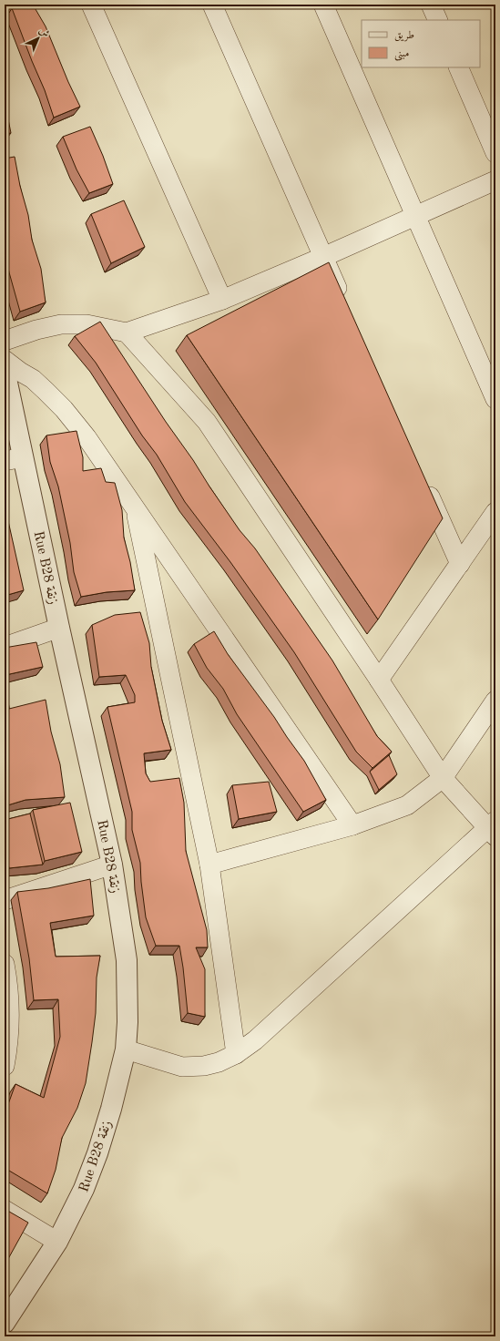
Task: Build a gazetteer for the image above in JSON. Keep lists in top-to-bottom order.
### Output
{
  "streets": {
    "street": ["Rue B28 زنقة"]
  },
  "legend": ["طريق", "مبنى"],
  "north": "top right"
}
